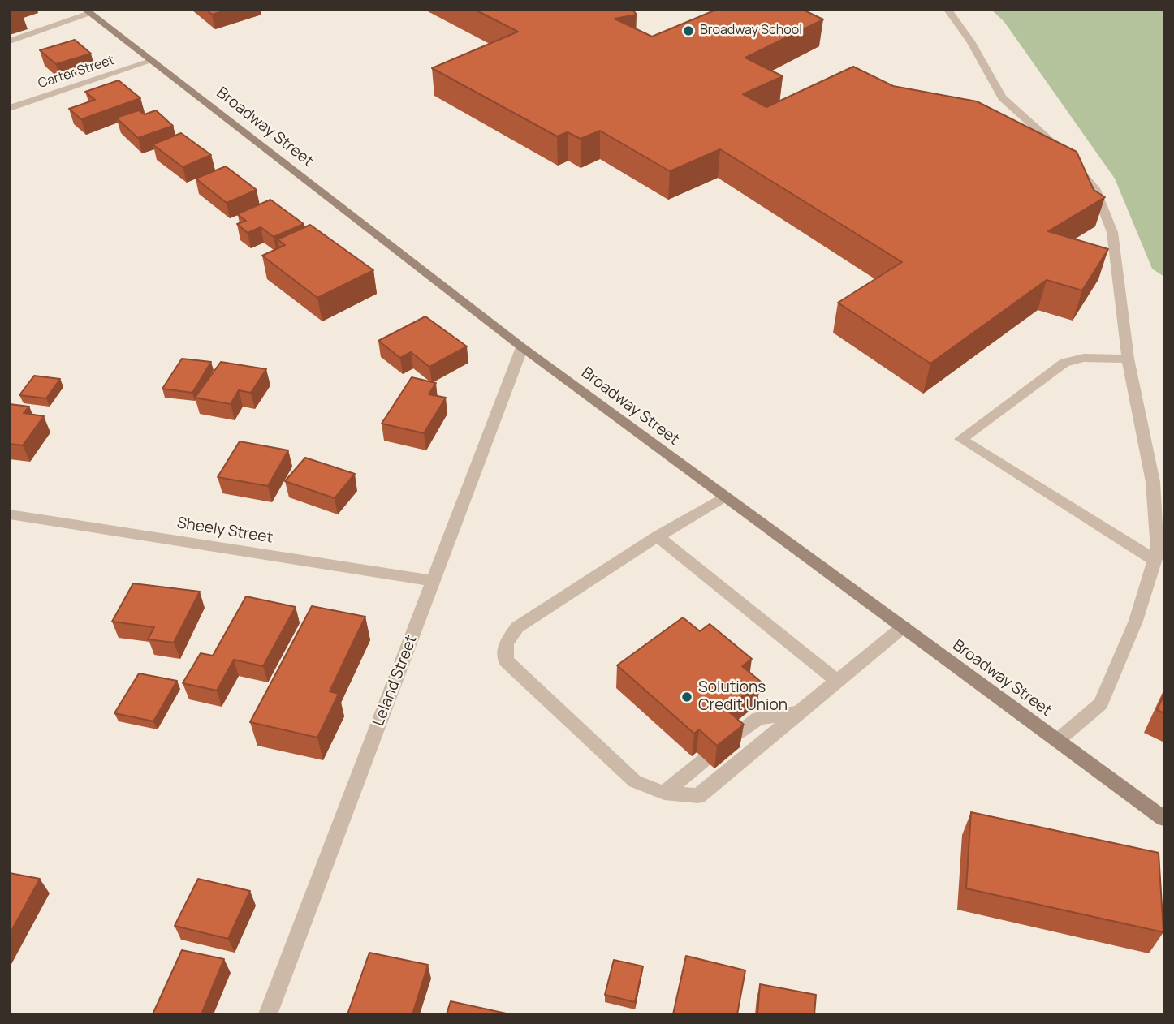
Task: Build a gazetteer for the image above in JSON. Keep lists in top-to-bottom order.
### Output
{
  "streets": {
    "street": [
      "Carter Street",
      "Broadway Street",
      "Sheely Street",
      "Leland Street"
    ]
  },
  "crossings": [
    ["Carter Street", "Broadway Street"],
    ["Broadway Street", "Leland Street"],
    ["Sheely Street", "Leland Street"]
  ],
  "places": ["Broadway School", "Solutions Credit Union"]
}
